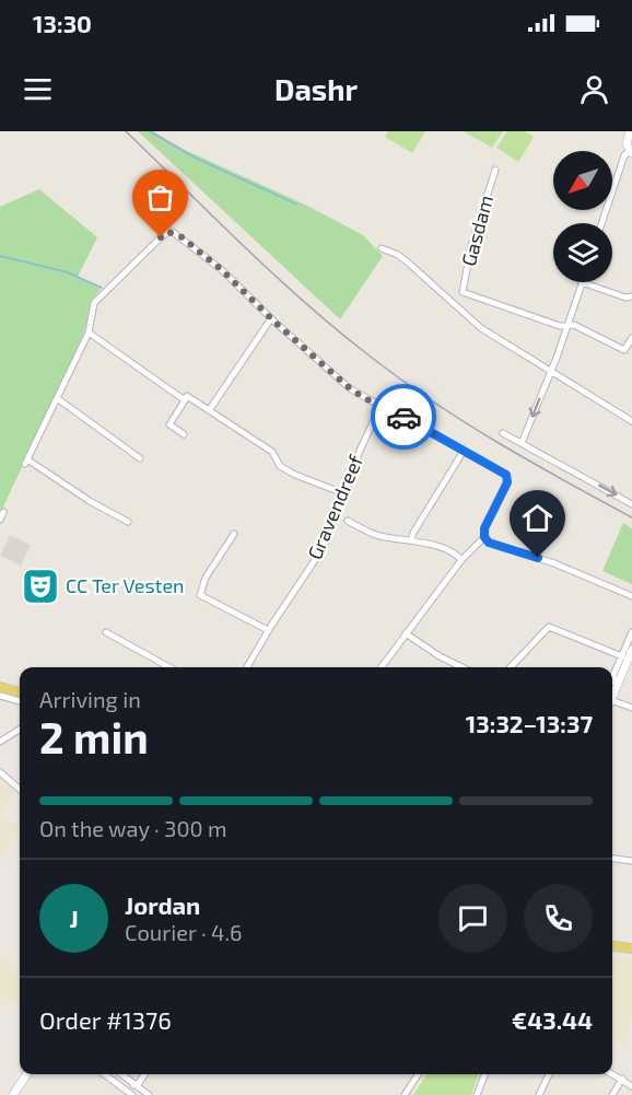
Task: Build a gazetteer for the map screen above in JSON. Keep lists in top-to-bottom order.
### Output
{
  "streets": {
    "street": ["Gasdam", "Gravendreef"]
  },
  "places": {
    "theatre": ["CC Ter Vesten"]
  },
  "north": "bottom left",
  "page": {
    "status": "13:30",
    "header": "Dashr",
    "heading": ["2 min", "Arriving in", "13:32–13:37"],
    "panel": [
      "Jordan",
      "Courier · 4.6",
      "Order #1376",
      "€43.44"
    ],
    "bar": "On the way · 300 m",
    "round": "J"
  }
}
